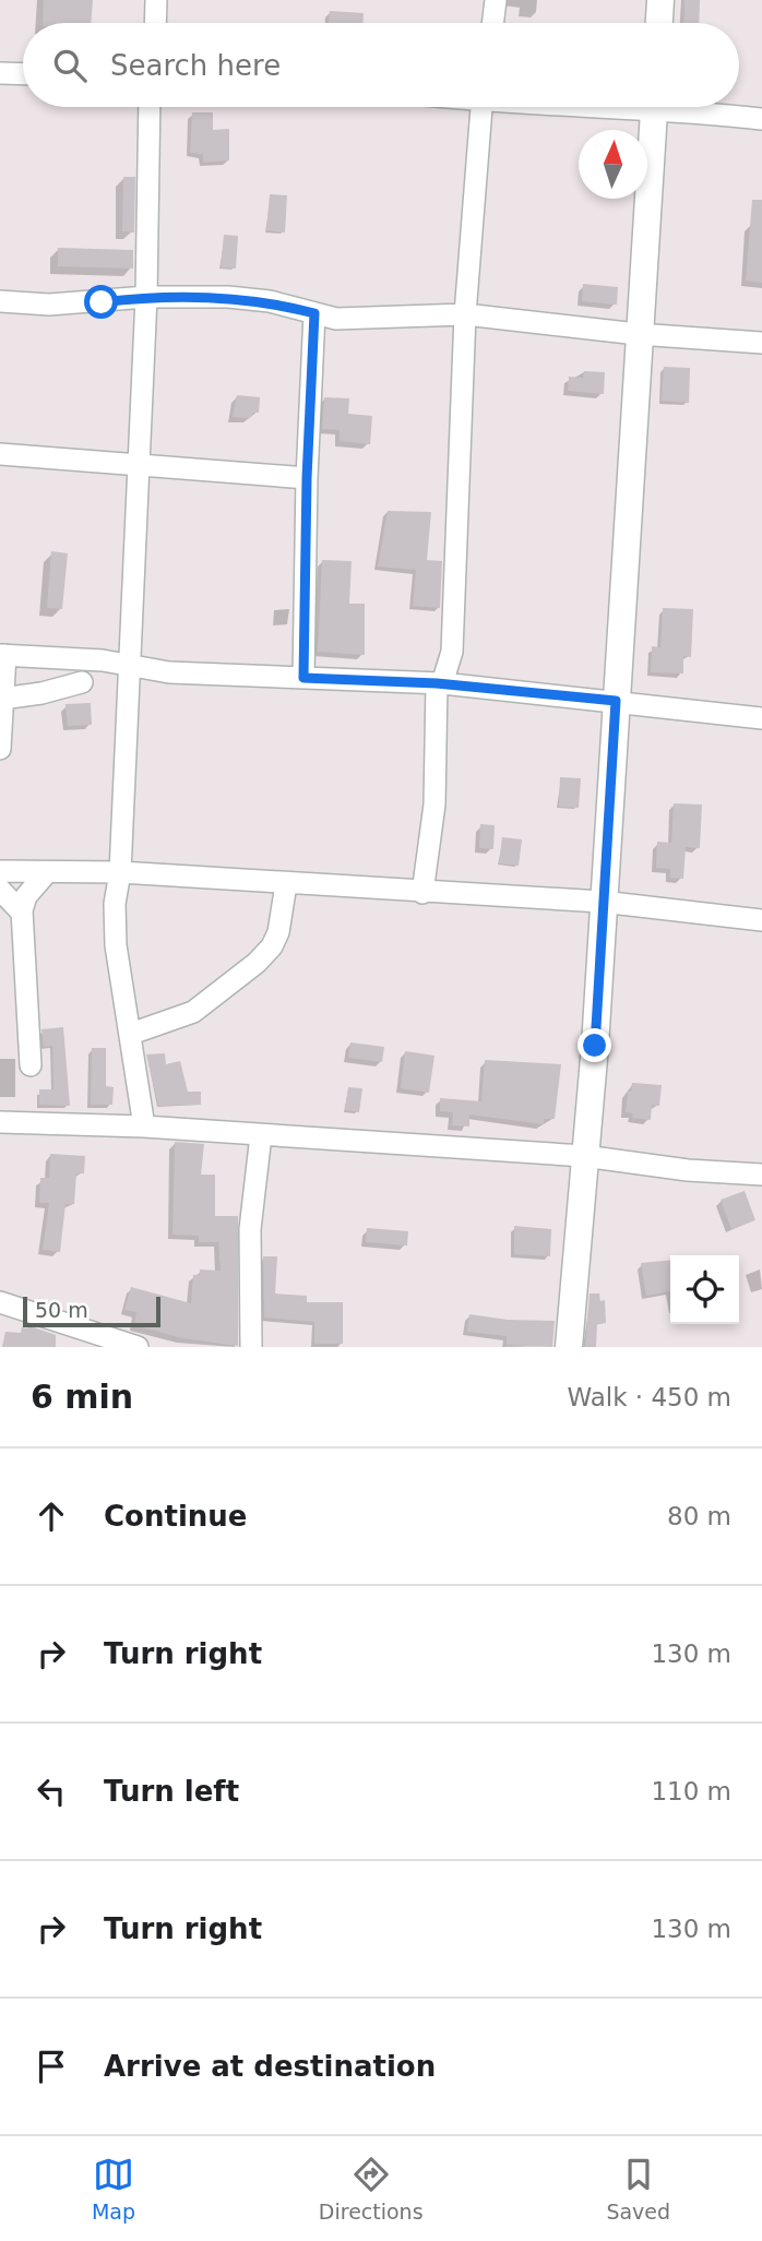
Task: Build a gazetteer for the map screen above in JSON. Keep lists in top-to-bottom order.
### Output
{
  "scale_bar": "50 m",
  "north": "top",
  "page": {
    "search": "Search here",
    "scale": "50 m",
    "heading": ["6 min", "Walk · 450 m"],
    "list": [
      ["Continue", "80 m"],
      ["Turn right", "130 m"],
      ["Turn left", "110 m"],
      ["Turn right", "130 m"],
      "Arrive at destination"
    ],
    "nav": ["Map", "Directions", "Saved"]
  }
}
